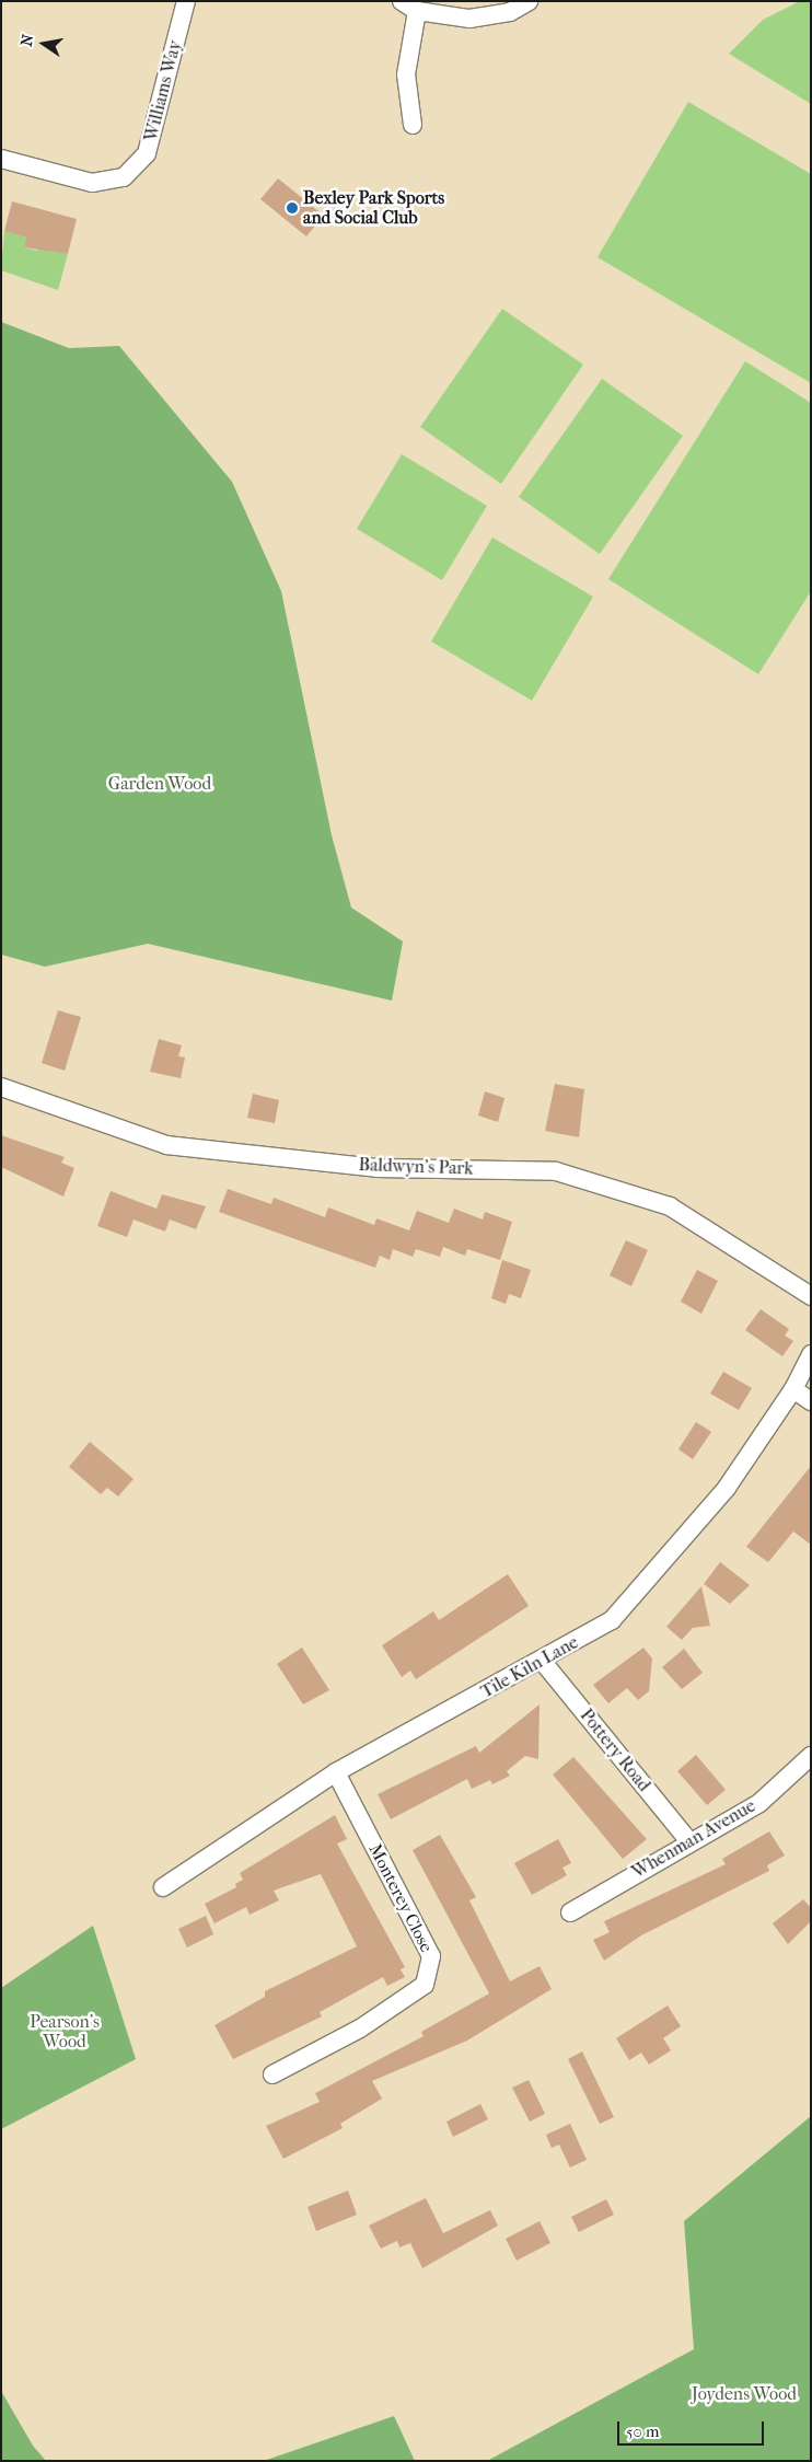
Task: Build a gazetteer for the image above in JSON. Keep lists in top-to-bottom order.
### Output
{
  "streets": {
    "street": [
      "Williams Way",
      "Baldwyn's Park",
      "Tile Kiln Lane",
      "Pottery Road",
      "Whenman Avenue",
      "Monterey Close"
    ]
  },
  "crossings": [
    ["Tile Kiln Lane", "Pottery Road"],
    ["Tile Kiln Lane", "Monterey Close"],
    ["Pottery Road", "Whenman Avenue"]
  ],
  "parks": ["Garden Wood", "Pearson's Wood", "Joydens Wood"],
  "places": ["Bexley Park Sports and Social Club"],
  "scale_bar": "50 m",
  "north": "left"
}
